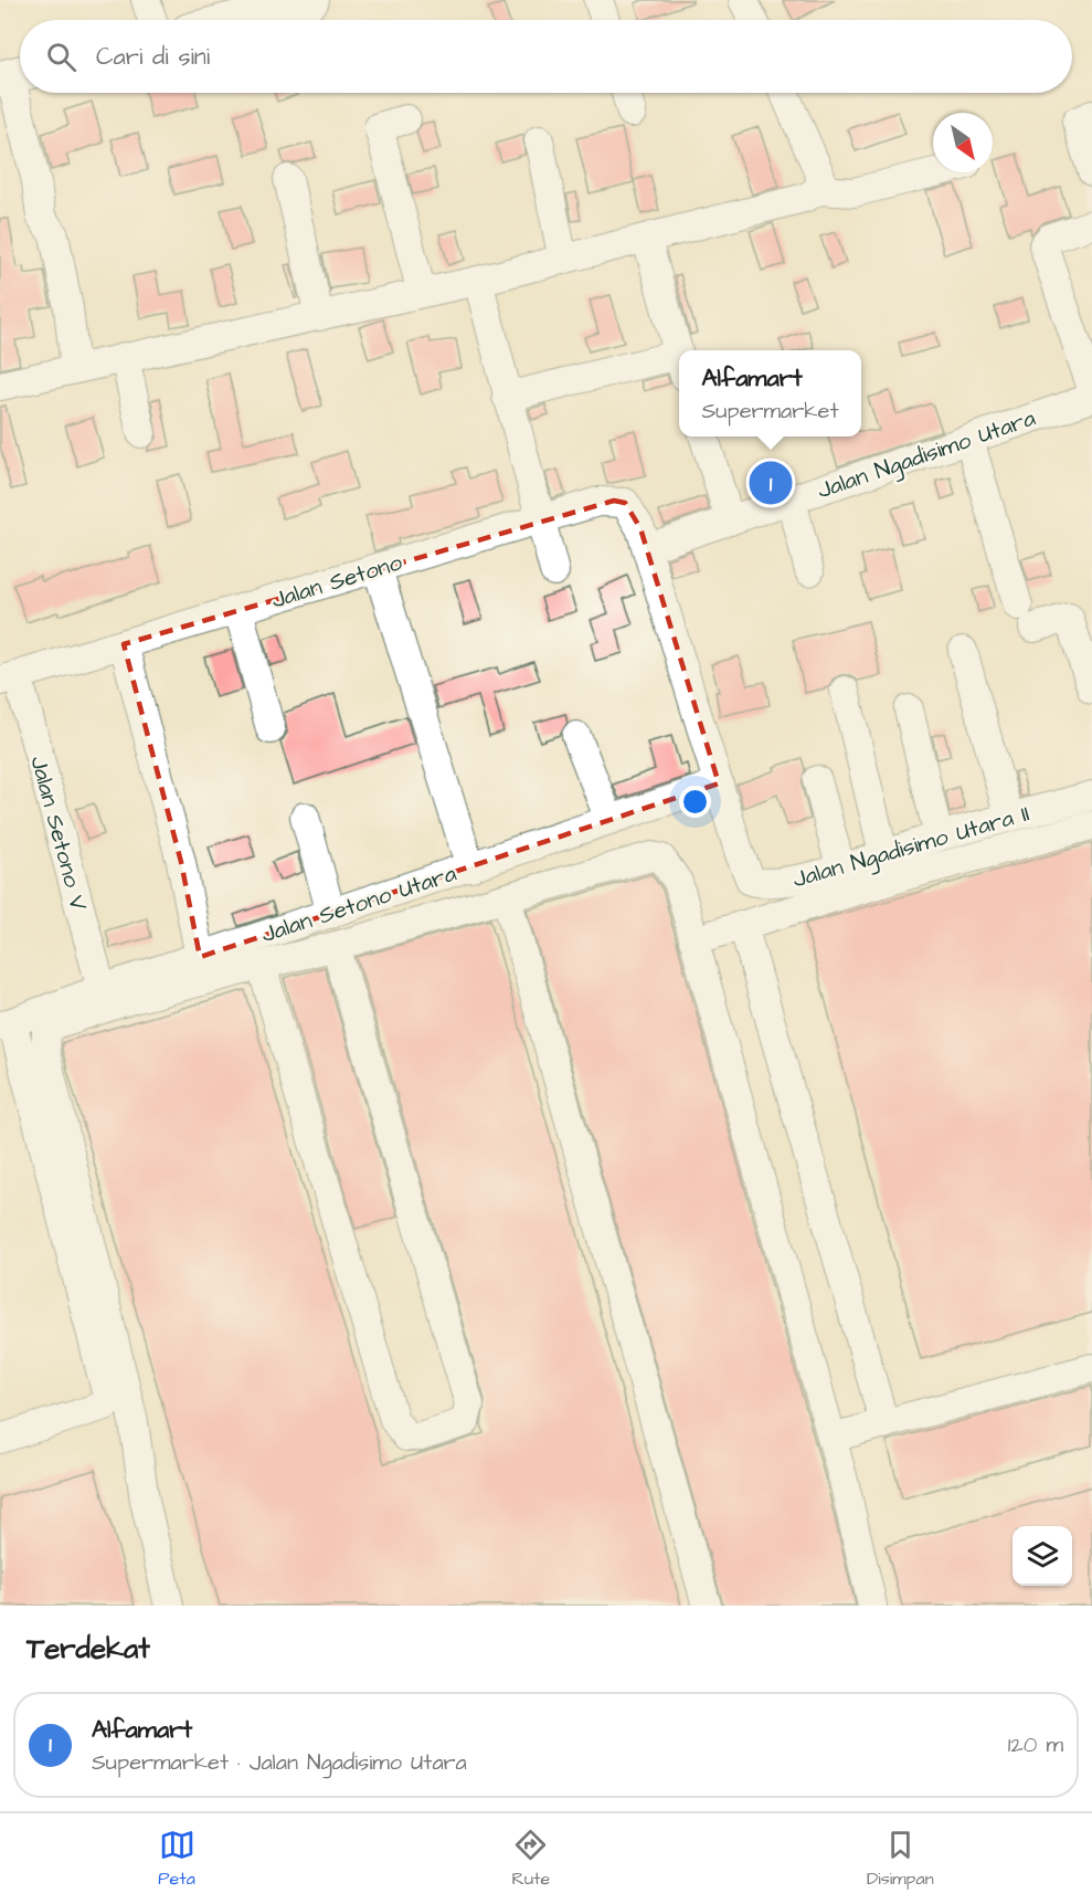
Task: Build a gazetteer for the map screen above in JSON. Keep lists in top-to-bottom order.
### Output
{
  "streets": {
    "street": [
      "Jalan Ngadisimo Utara",
      "Jalan Setono",
      "Jalan Setono V",
      "Jalan Ngadisimo Utara II",
      "Jalan Setono Utara"
    ]
  },
  "crossings": [
    ["Jalan Ngadisimo Utara", "Jalan Setono"],
    ["Jalan Setono", "Jalan Setono V"],
    ["Jalan Setono V", "Jalan Setono Utara"],
    ["Jalan Ngadisimo Utara II", "Jalan Setono Utara"]
  ],
  "north": "bottom right",
  "page": {
    "search": "Cari di sini",
    "popup": ["Alfamart", "Supermarket"],
    "pins": "1",
    "heading": "Terdekat",
    "list": [
      {
        "mark": "1",
        "name": "Alfamart",
        "note": "Supermarket · Jalan Ngadisimo Utara",
        "value": "120 m"
      }
    ],
    "nav": ["Peta", "Rute", "Disimpan"]
  }
}
